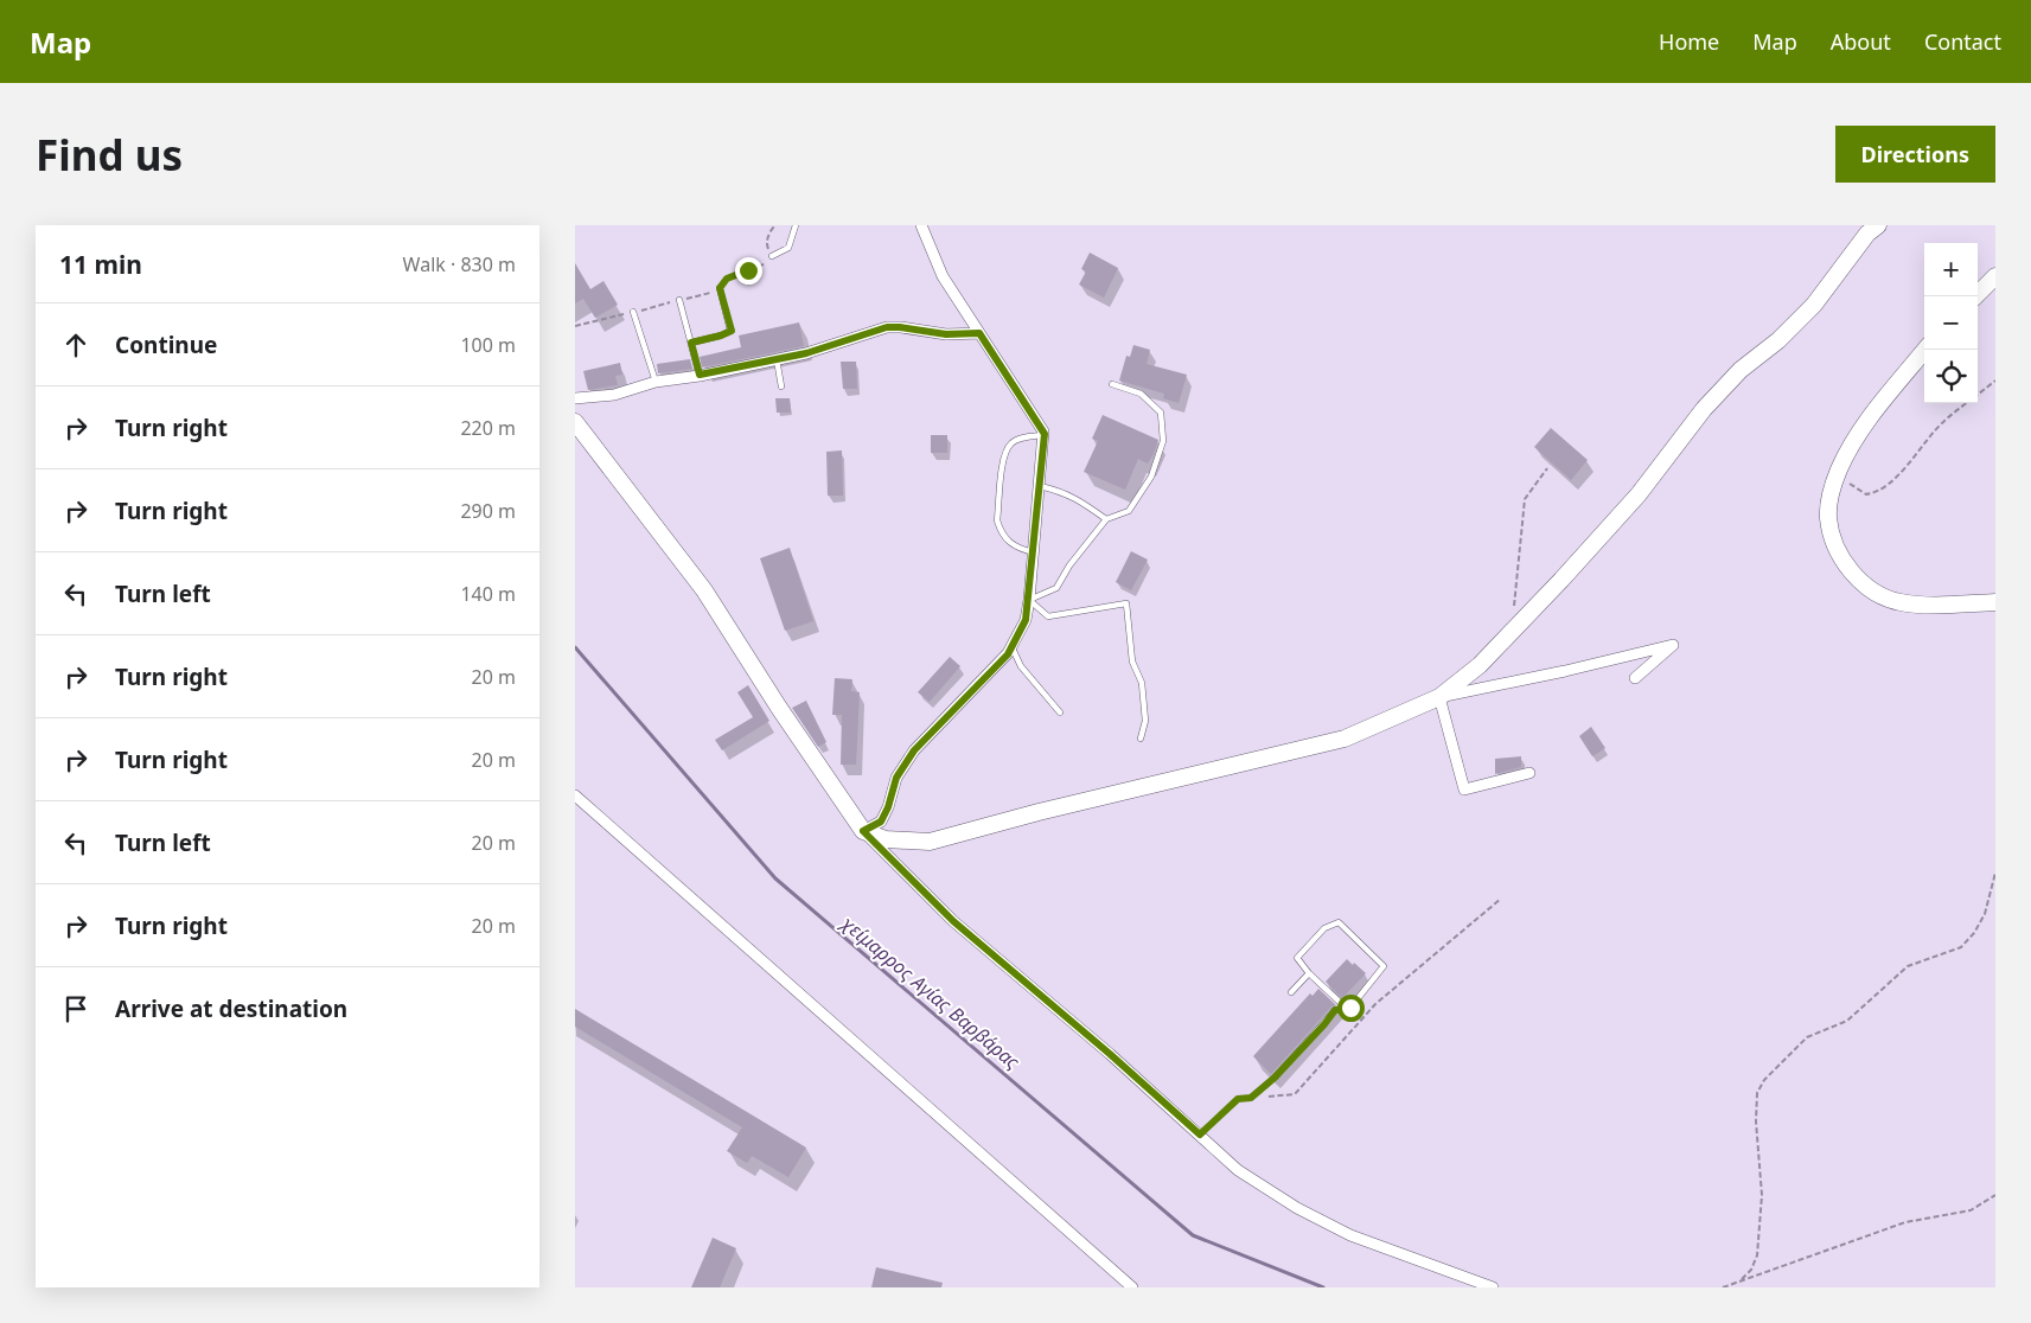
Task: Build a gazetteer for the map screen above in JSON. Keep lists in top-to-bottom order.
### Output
{
  "water": ["χείμαρρος Αγίας Βαρβάρας"],
  "page": {
    "header": "Map",
    "nav": [
      "Home",
      "Map",
      "About",
      "Contact"
    ],
    "buttons": "Directions",
    "title": "Find us",
    "heading": ["11 min", "Walk · 830 m"],
    "map_buttons": ["+", "−"],
    "list": [
      ["Continue", "100 m"],
      ["Turn right", "220 m"],
      ["Turn right", "290 m"],
      ["Turn left", "140 m"],
      ["Turn right", "20 m"],
      ["Turn right", "20 m"],
      ["Turn left", "20 m"],
      ["Turn right", "20 m"],
      "Arrive at destination"
    ]
  }
}
